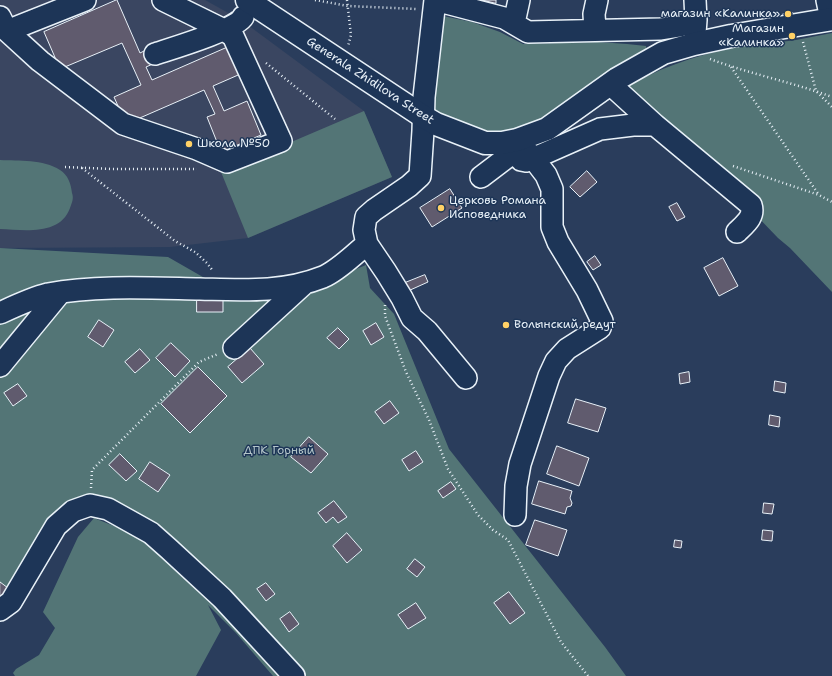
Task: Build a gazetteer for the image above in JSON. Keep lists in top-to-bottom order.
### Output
{
  "streets": {
    "main road": ["Generala Zhidilova Street"]
  },
  "parks": ["ДПК Горный"],
  "places": [
    "магазин «Калинка»",
    "Магазин «Калинка»",
    "Школа №50",
    "Церковь Романа Исповедника",
    "Волынский редут"
  ]
}
